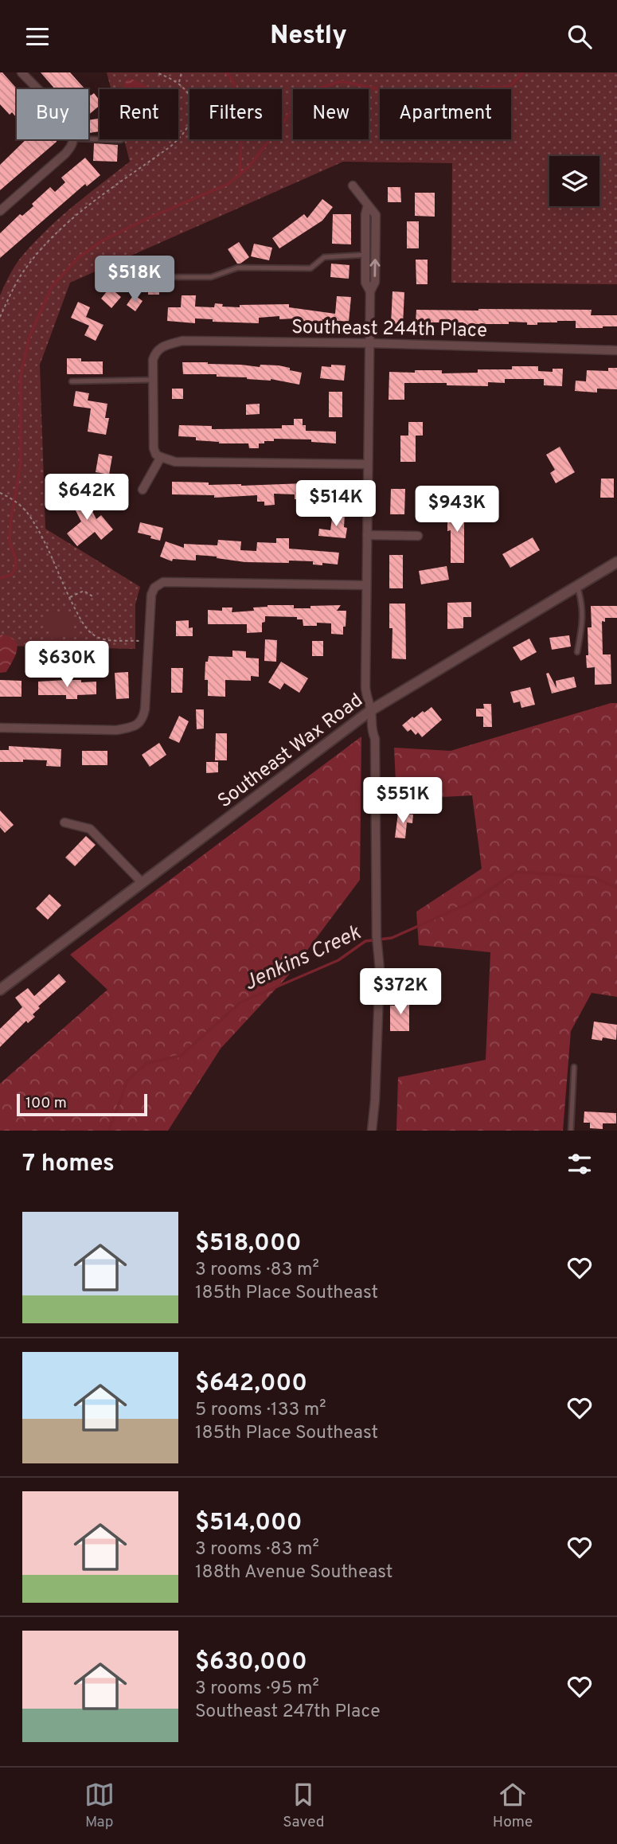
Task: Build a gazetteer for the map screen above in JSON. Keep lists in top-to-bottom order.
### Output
{
  "streets": {
    "street": ["Southeast 244th Place", "Southeast Wax Road"]
  },
  "water": ["Jenkins Creek"],
  "scale_bar": "100 m",
  "page": {
    "header": "Nestly",
    "chip": [
      "Buy",
      "Rent",
      "Filters",
      "New",
      "Apartment"
    ],
    "price": [
      "$518K",
      "$642K",
      "$514K",
      "$943K",
      "$630K",
      "$551K",
      "$372K"
    ],
    "scale": "100 m",
    "heading": "7 homes",
    "list": [
      {
        "name": "$518,000",
        "note": "3 rooms · 83 m² · 185th Place Southeast"
      },
      {
        "name": "$642,000",
        "note": "5 rooms · 133 m² · 185th Place Southeast"
      },
      {
        "name": "$514,000",
        "note": "3 rooms · 83 m² · 188th Avenue Southeast"
      },
      {
        "name": "$630,000",
        "note": "3 rooms · 95 m² · Southeast 247th Place"
      }
    ],
    "tabs": ["Map", "Saved", "Home"]
  }
}
